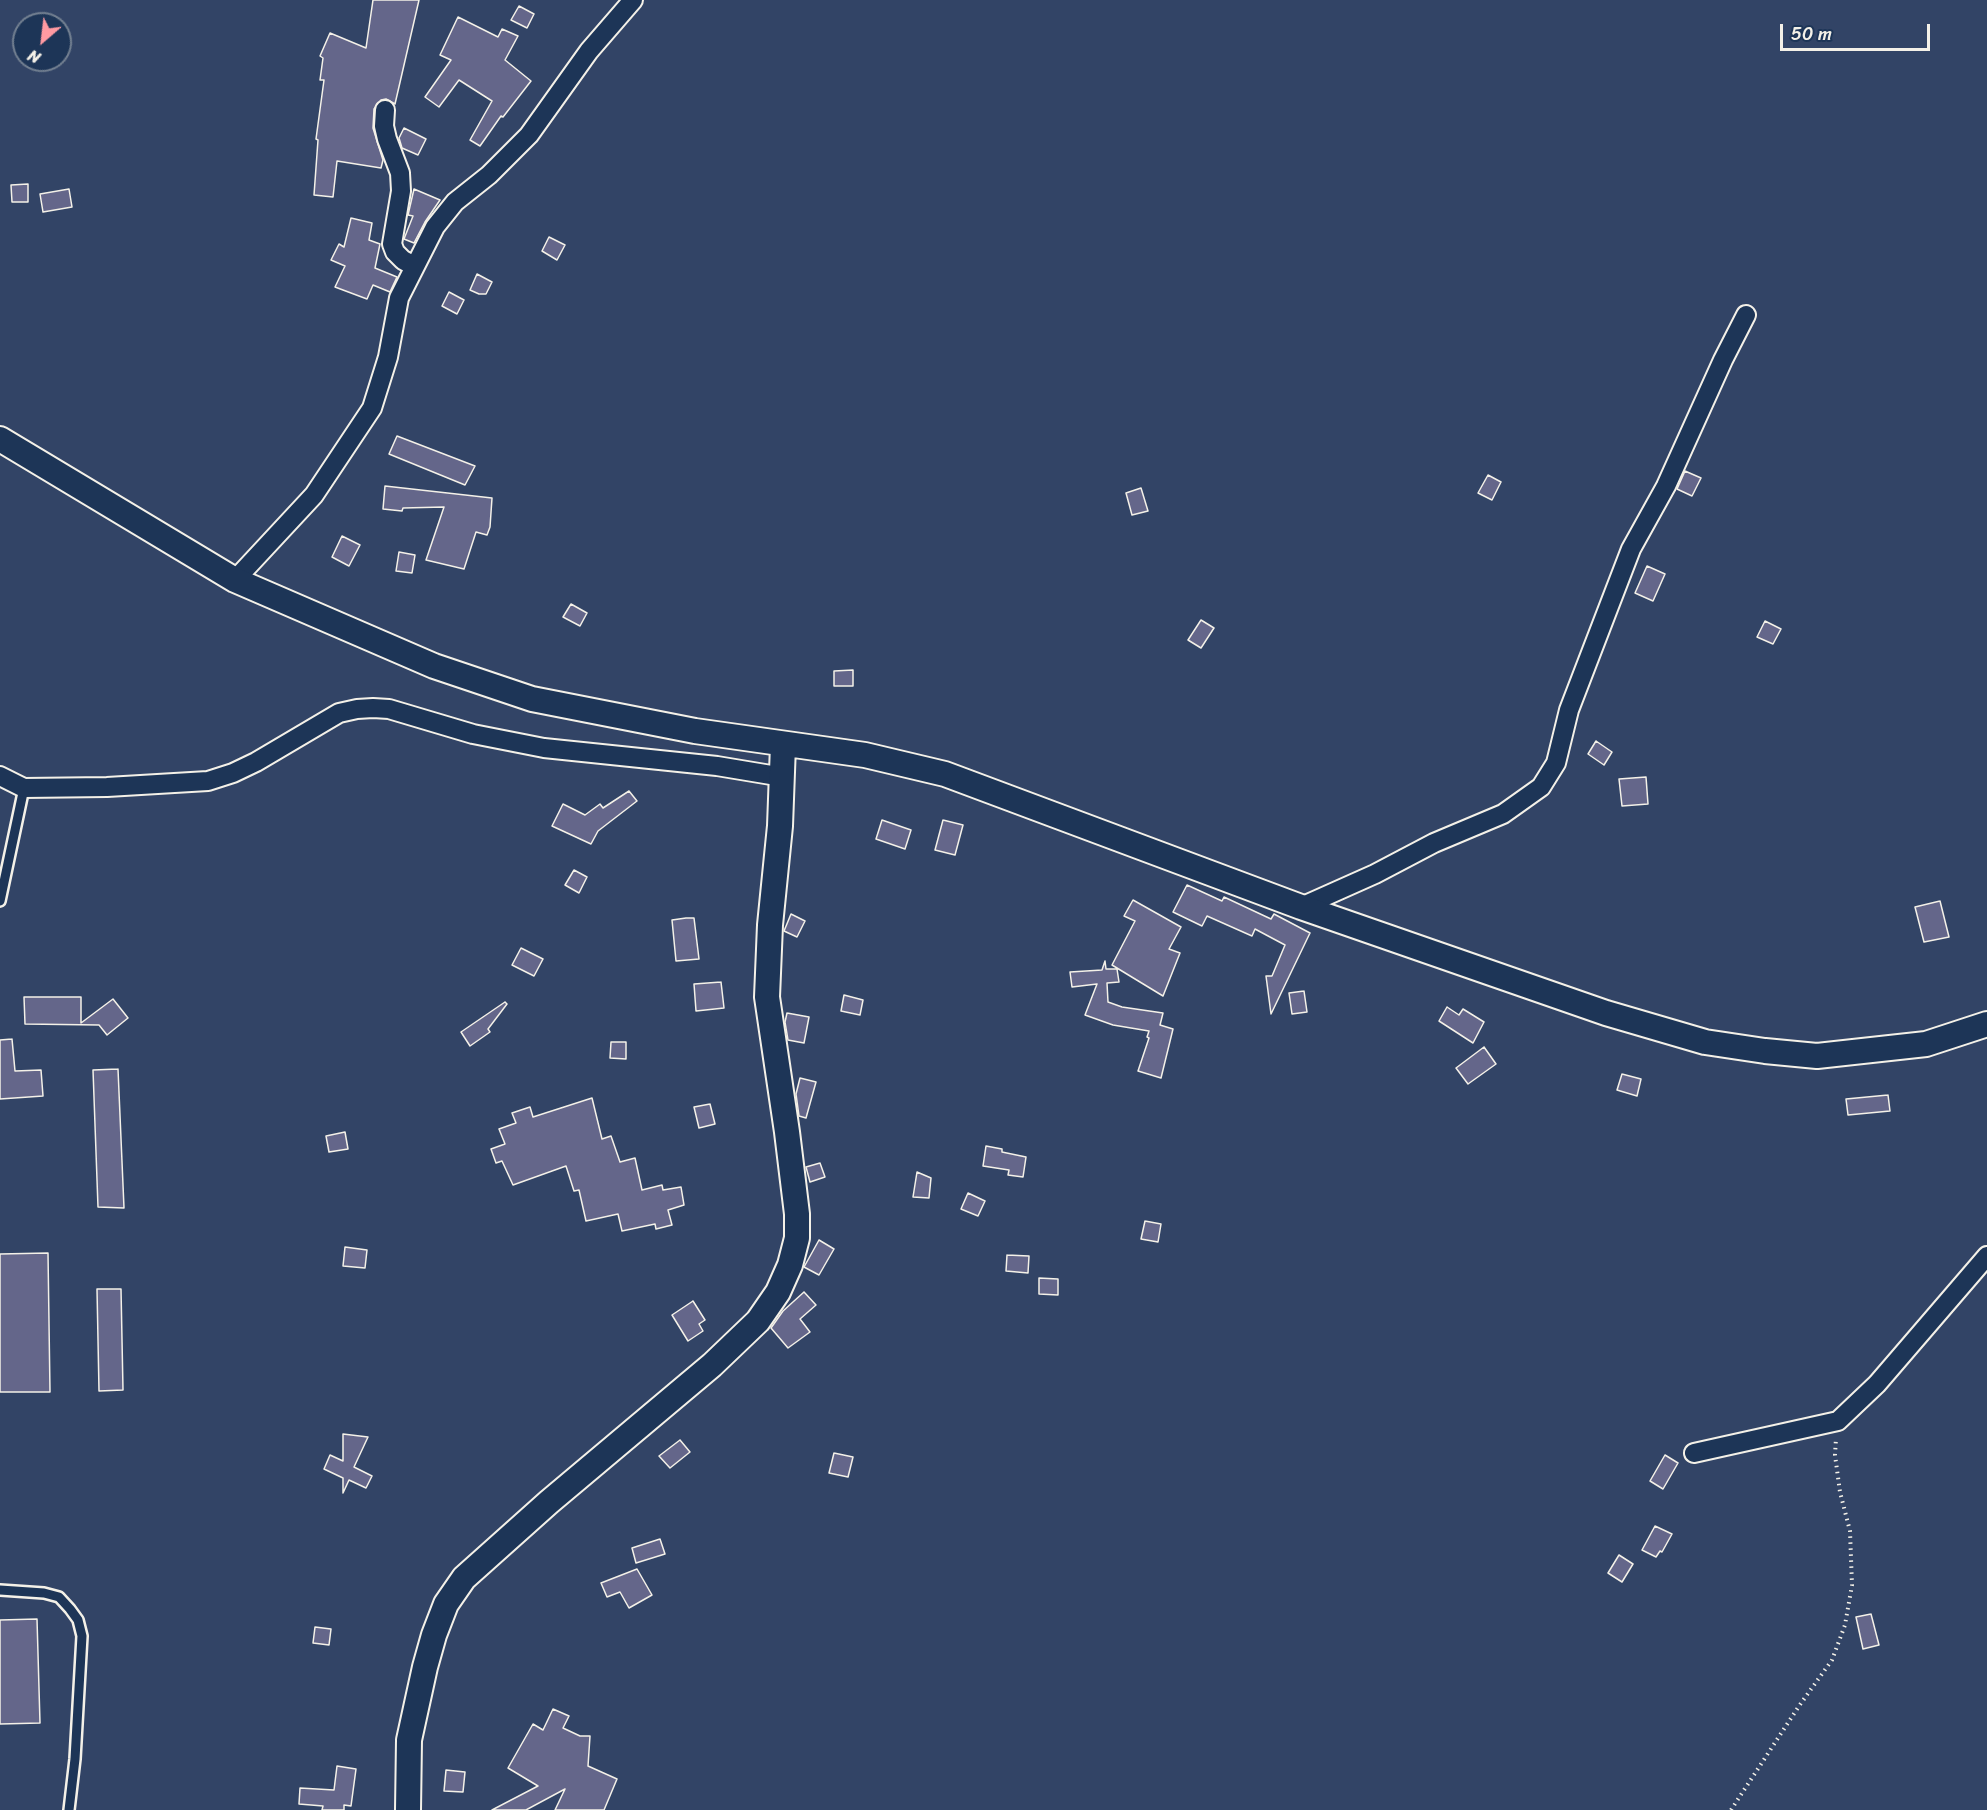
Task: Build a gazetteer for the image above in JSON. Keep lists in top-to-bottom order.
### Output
{
  "scale_bar": "50 m",
  "north": "bottom left"
}
